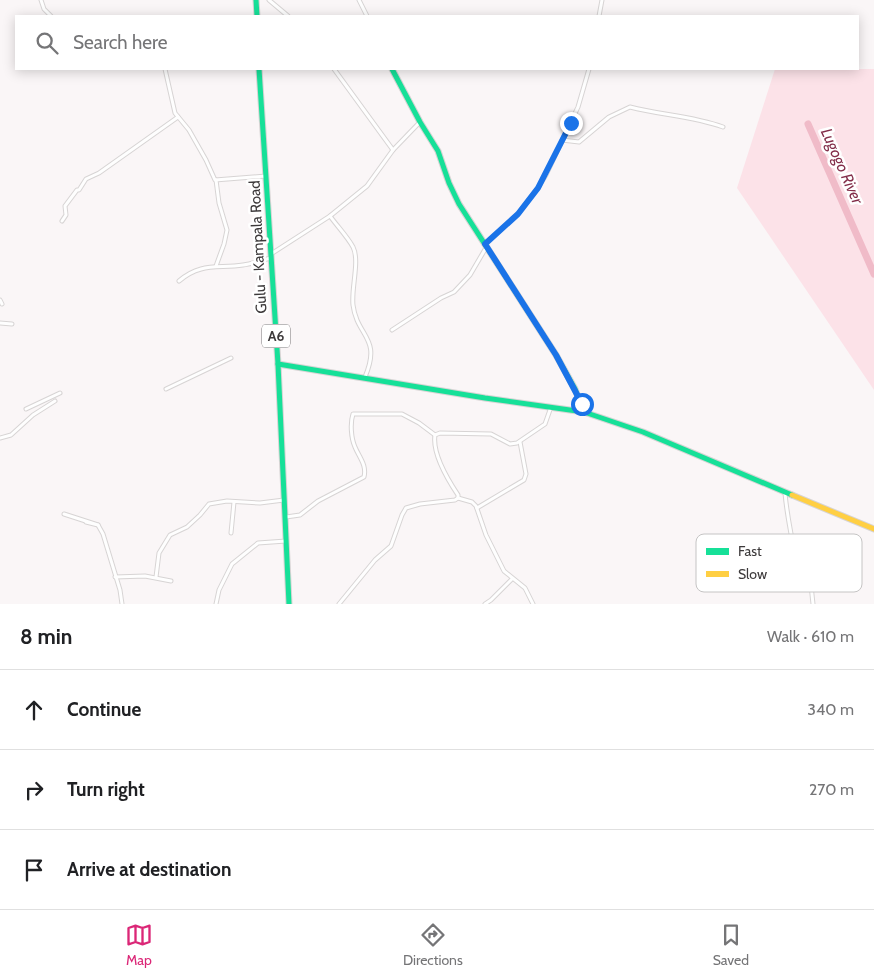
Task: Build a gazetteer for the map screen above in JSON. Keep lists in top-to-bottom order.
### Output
{
  "streets": {
    "street": ["Gulu - Kampala Road", "A6"]
  },
  "water": ["Lugogo River"],
  "legend": ["Fast", "Slow"],
  "page": {
    "search": "Search here",
    "heading": ["8 min", "Walk · 610 m"],
    "list": [
      ["Continue", "340 m"],
      ["Turn right", "270 m"],
      "Arrive at destination"
    ],
    "nav": ["Map", "Directions", "Saved"]
  }
}
